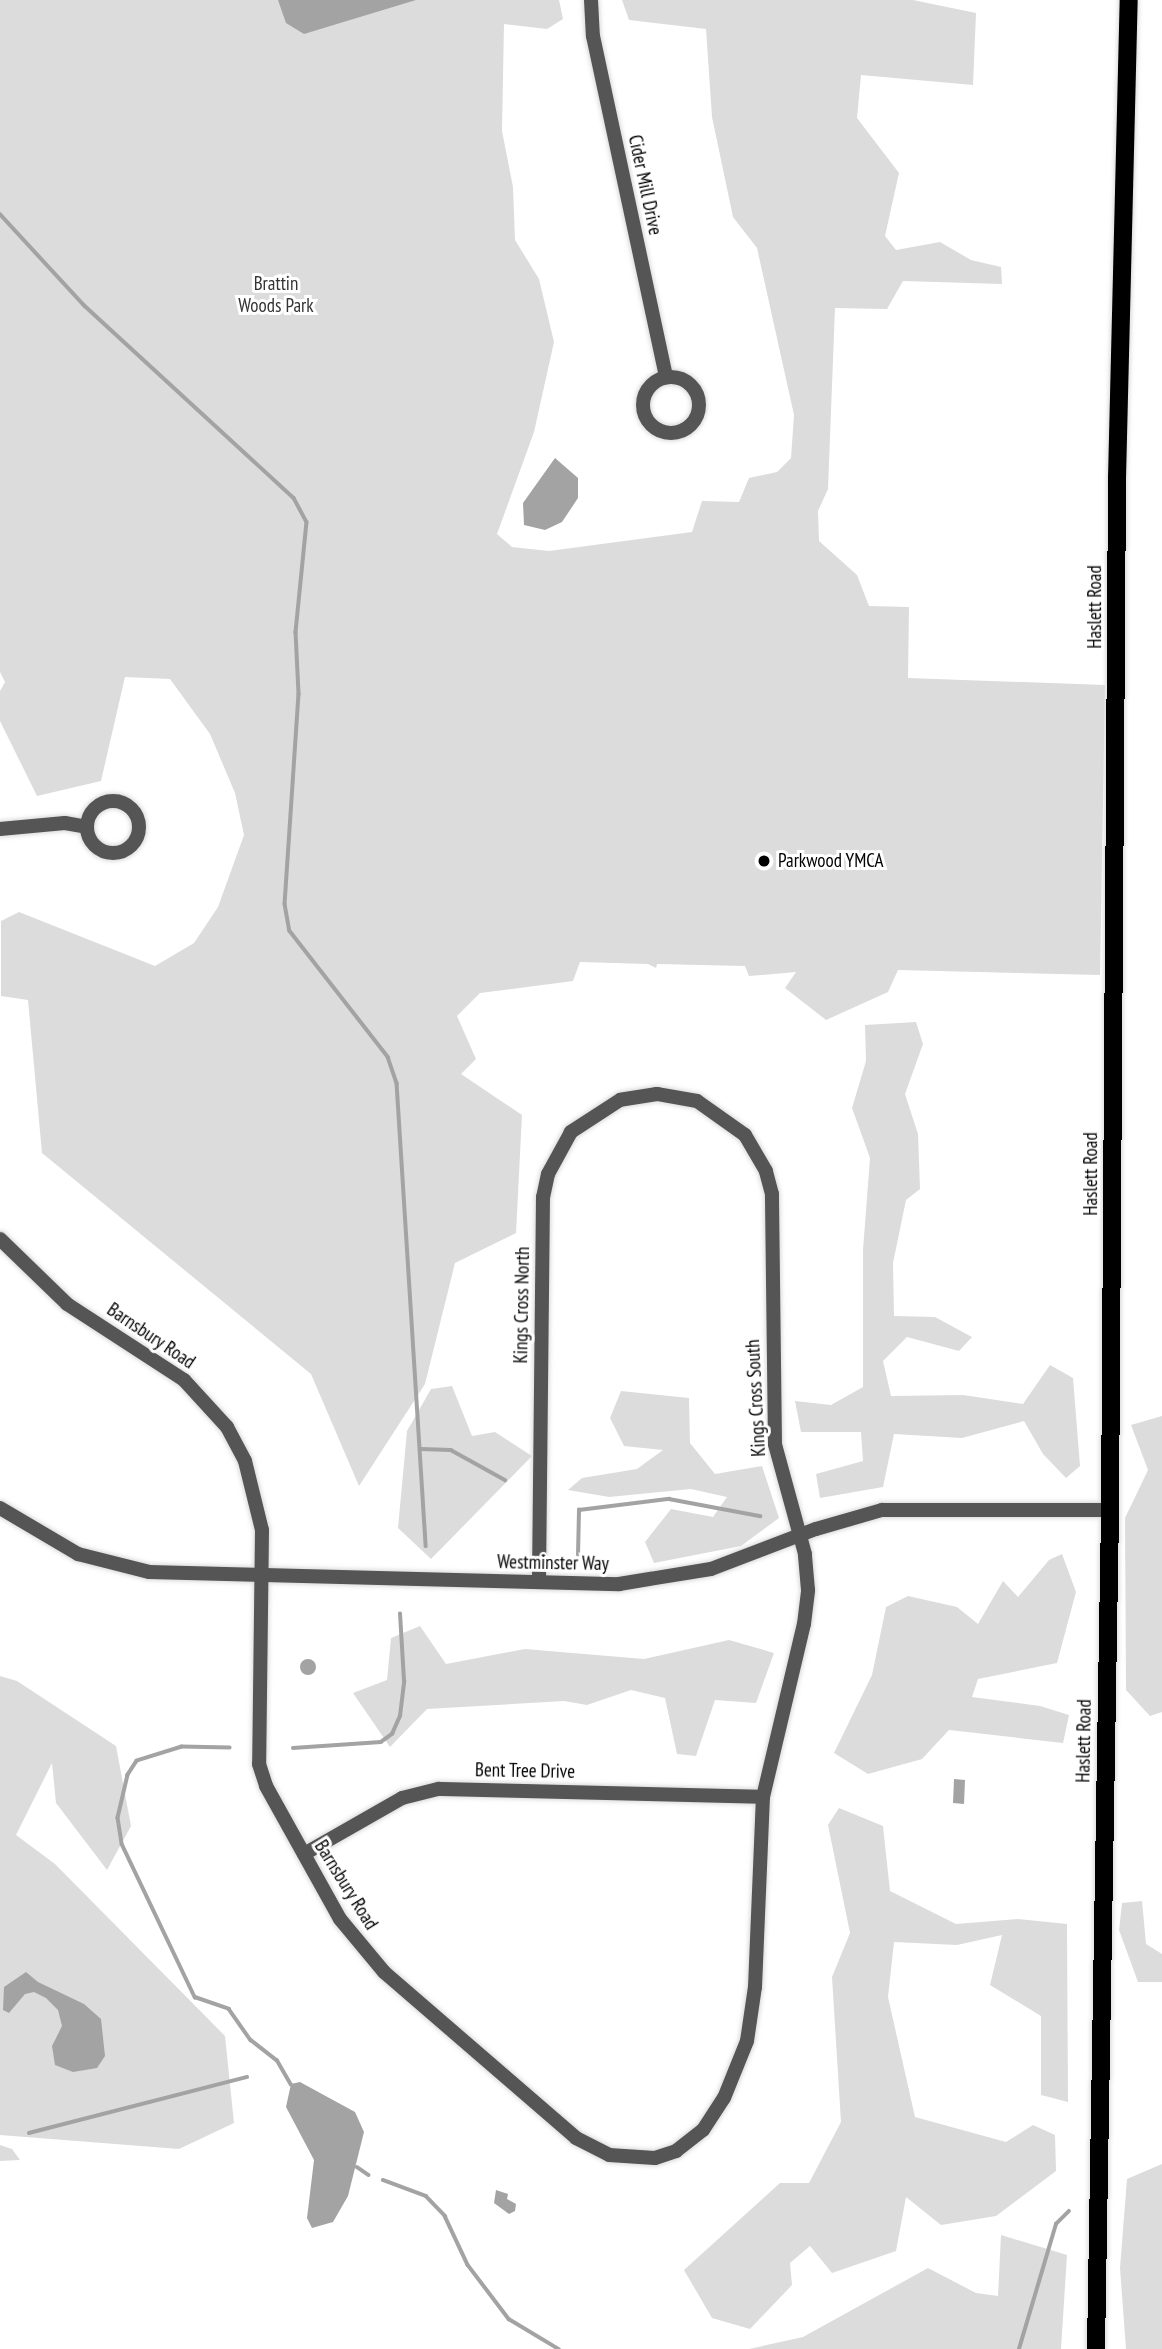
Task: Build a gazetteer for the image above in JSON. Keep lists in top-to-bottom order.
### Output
{
  "streets": {
    "main road": ["Haslett Road"],
    "street": [
      "Cider Mill Drive",
      "Kings Cross North",
      "Barnsbury Road",
      "Kings Cross South",
      "Westminster Way",
      "Bent Tree Drive"
    ]
  },
  "crossings": [
    ["Haslett Road", "Westminster Way"],
    ["Kings Cross North", "Kings Cross South"],
    ["Kings Cross North", "Westminster Way"],
    ["Barnsbury Road", "Kings Cross South"],
    ["Barnsbury Road", "Westminster Way"],
    ["Barnsbury Road", "Bent Tree Drive"],
    ["Kings Cross South", "Westminster Way"],
    ["Kings Cross South", "Bent Tree Drive"]
  ],
  "parks": ["Brattin Woods Park"],
  "places": ["Parkwood YMCA"]
}
